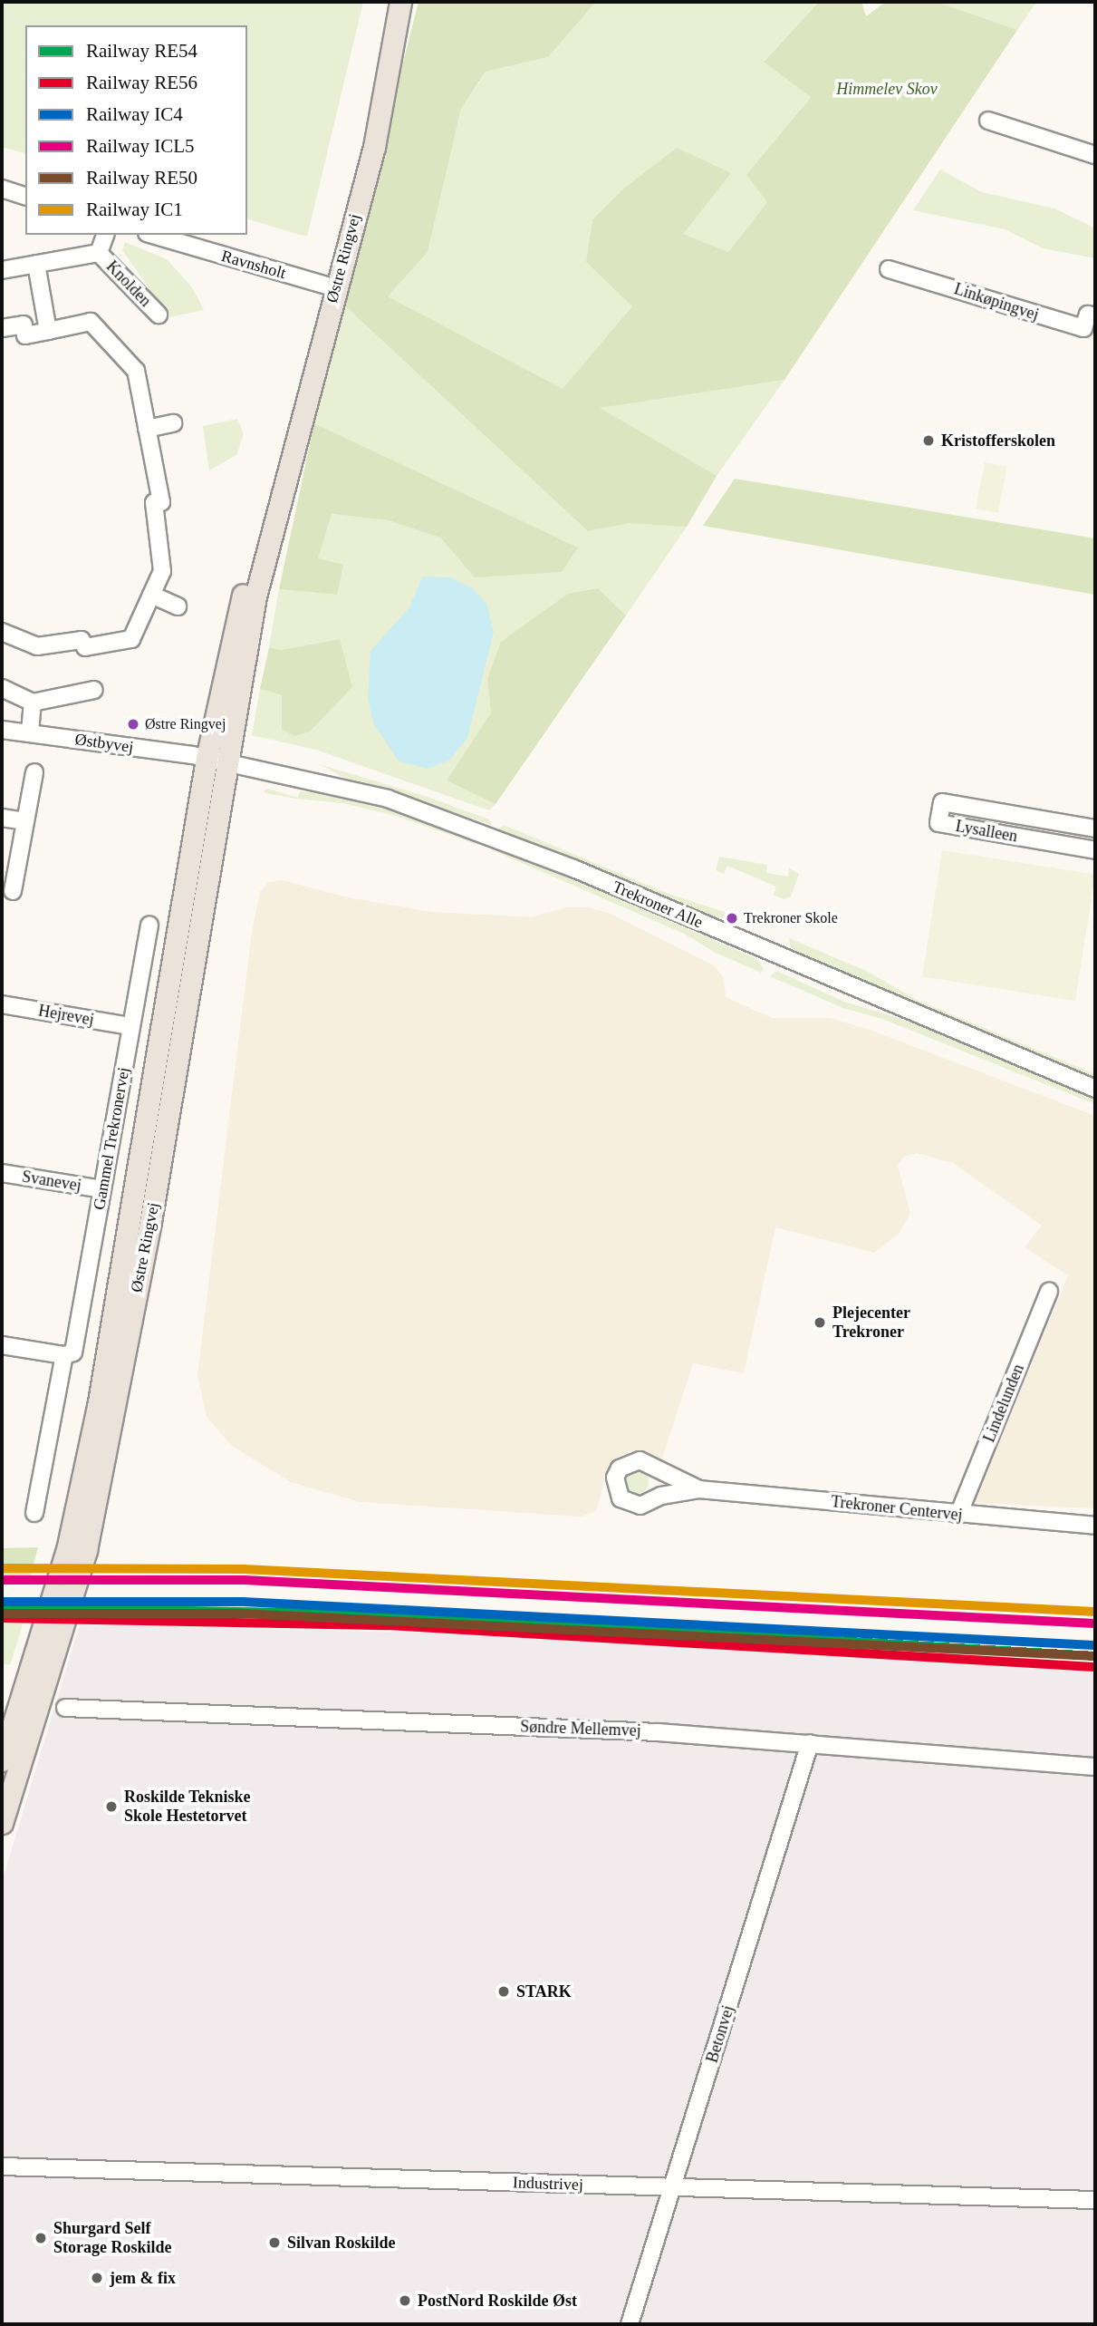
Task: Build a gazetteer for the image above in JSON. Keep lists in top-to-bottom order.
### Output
{
  "streets": {
    "main road": ["Østre Ringvej"],
    "street": [
      "Ravnsholt",
      "Knolden",
      "Linkøpingvej",
      "Østbyvej",
      "Lysalleen",
      "Trekroner Alle",
      "Hejrevej",
      "Gammel Trekronervej",
      "Svanevej",
      "Lindelunden",
      "Trekroner Centervej",
      "Søndre Mellemvej",
      "Betonvej",
      "Industrivej"
    ]
  },
  "crossings": [
    ["Østre Ringvej", "Ravnsholt"],
    ["Østre Ringvej", "Østbyvej"],
    ["Østre Ringvej", "Trekroner Alle"],
    ["Østbyvej", "Trekroner Alle"],
    ["Hejrevej", "Gammel Trekronervej"],
    ["Gammel Trekronervej", "Svanevej"],
    ["Lindelunden", "Trekroner Centervej"],
    ["Søndre Mellemvej", "Betonvej"],
    ["Betonvej", "Industrivej"]
  ],
  "parks": ["Himmelev Skov"],
  "places": [
    "Kristofferskolen",
    "Østre Ringvej",
    "Trekroner Skole",
    "Plejecenter Trekroner",
    "Roskilde Tekniske Skole Hestetorvet",
    "STARK",
    "Shurgard Self Storage Roskilde",
    "Silvan Roskilde",
    "jem & fix",
    "PostNord Roskilde Øst"
  ],
  "lines": [
    "rail line IC1",
    "rail line ICL5",
    "rail line IC4",
    "rail line RE54",
    "rail line RE50",
    "rail line RE56"
  ],
  "legend": [
    "Railway RE54",
    "Railway RE56",
    "Railway IC4",
    "Railway ICL5",
    "Railway RE50",
    "Railway IC1"
  ]
}
